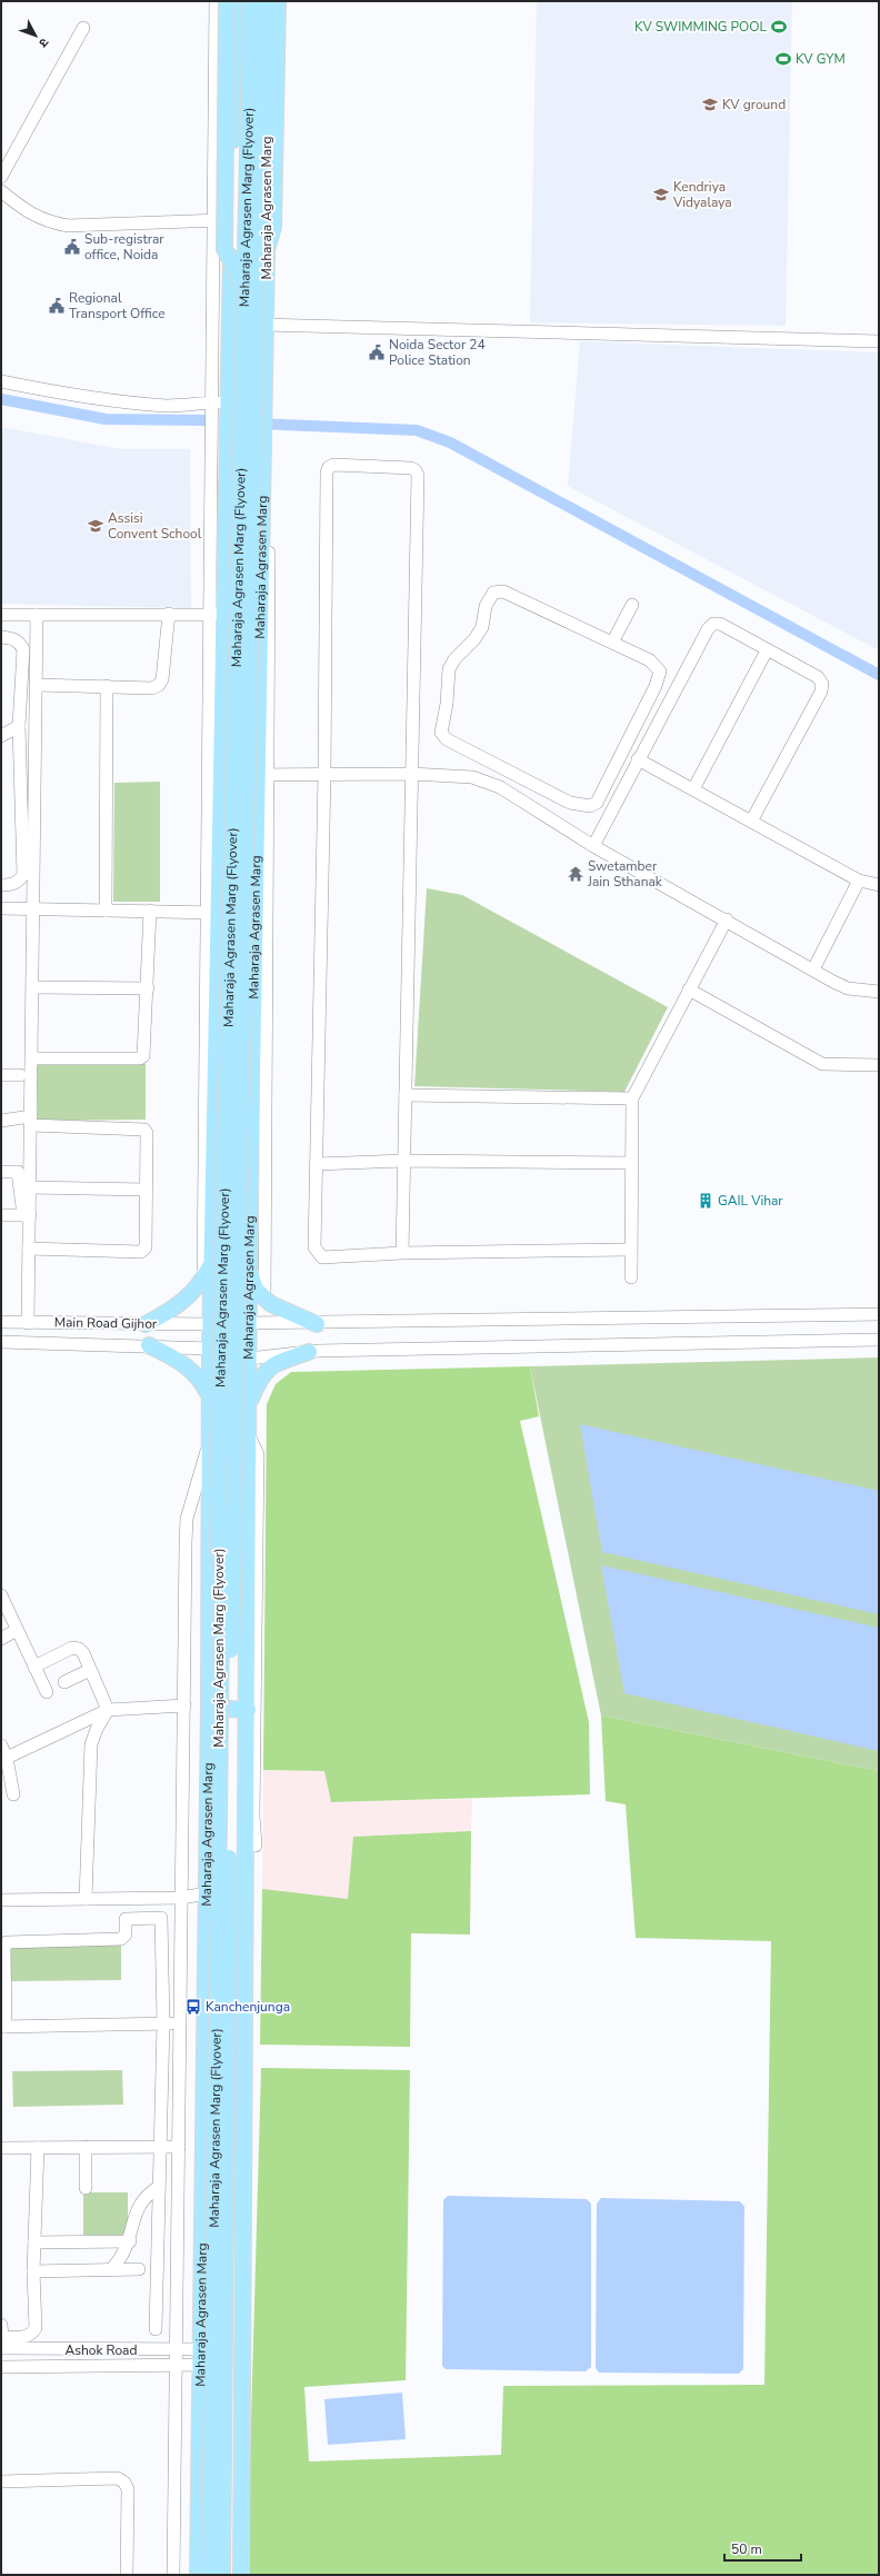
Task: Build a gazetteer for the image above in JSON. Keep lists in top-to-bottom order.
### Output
{
  "streets": {
    "main road": ["Maharaja Agrasen Marg (Flyover)", "Maharaja Agrasen Marg"],
    "street": ["Main Road Gijhor", "Ashok Road"]
  },
  "crossings": [
    ["Maharaja Agrasen Marg", "Main Road Gijhor"],
    ["Maharaja Agrasen Marg", "Ashok Road"]
  ],
  "places": {
    "sports": ["KV SWIMMING POOL", "KV GYM"],
    "school or university": ["KV ground", "Kendriya Vidyalaya", "Assisi Convent School"],
    "public building": ["Sub-registrar office, Noida", "Regional Transport Office", "Noida Sector 24 Police Station"],
    "temple": ["Swetamber Jain Sthanak"],
    "building": ["GAIL Vihar"],
    "bus stop": ["Kanchenjunga"]
  },
  "scale_bar": "50 m",
  "north": "bottom right"
}
